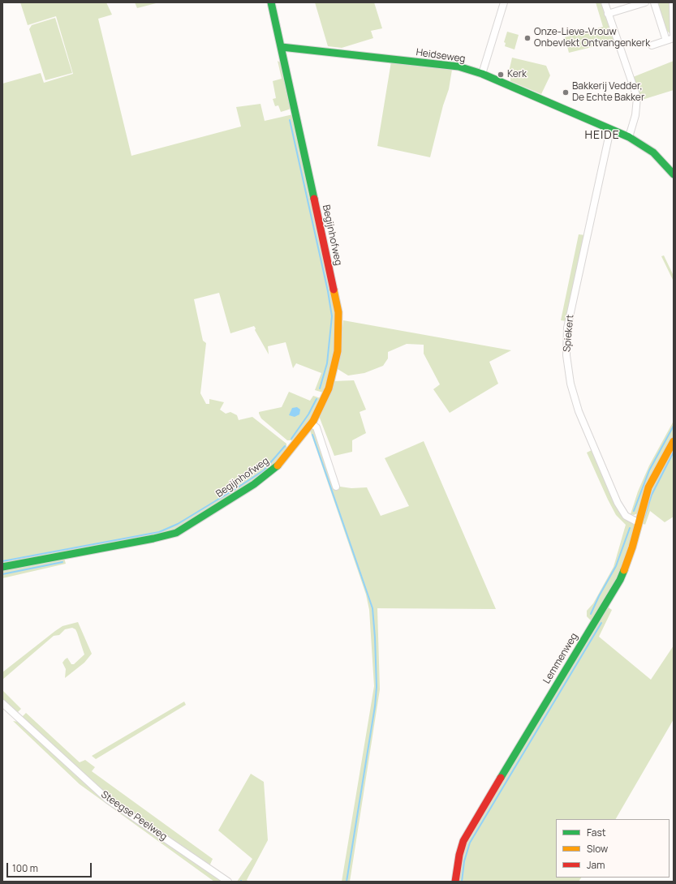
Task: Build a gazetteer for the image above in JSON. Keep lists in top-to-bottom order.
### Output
{
  "streets": {
    "street": [
      "Heidseweg",
      "Begijnhofweg",
      "Spiekert",
      "Lemmenweg",
      "Steegse Peelweg"
    ]
  },
  "crossings": [
    ["Heidseweg", "Begijnhofweg"],
    ["Heidseweg", "Spiekert"],
    ["Spiekert", "Lemmenweg"]
  ],
  "districts": ["HEIDE"],
  "places": ["Onze-Lieve-Vrouw Onbevlekt Ontvangenkerk", "Kerk", "Bakkerij Vedder, De Echte Bakker"],
  "legend": ["Fast", "Slow", "Jam"],
  "scale_bar": "100 m"
}
